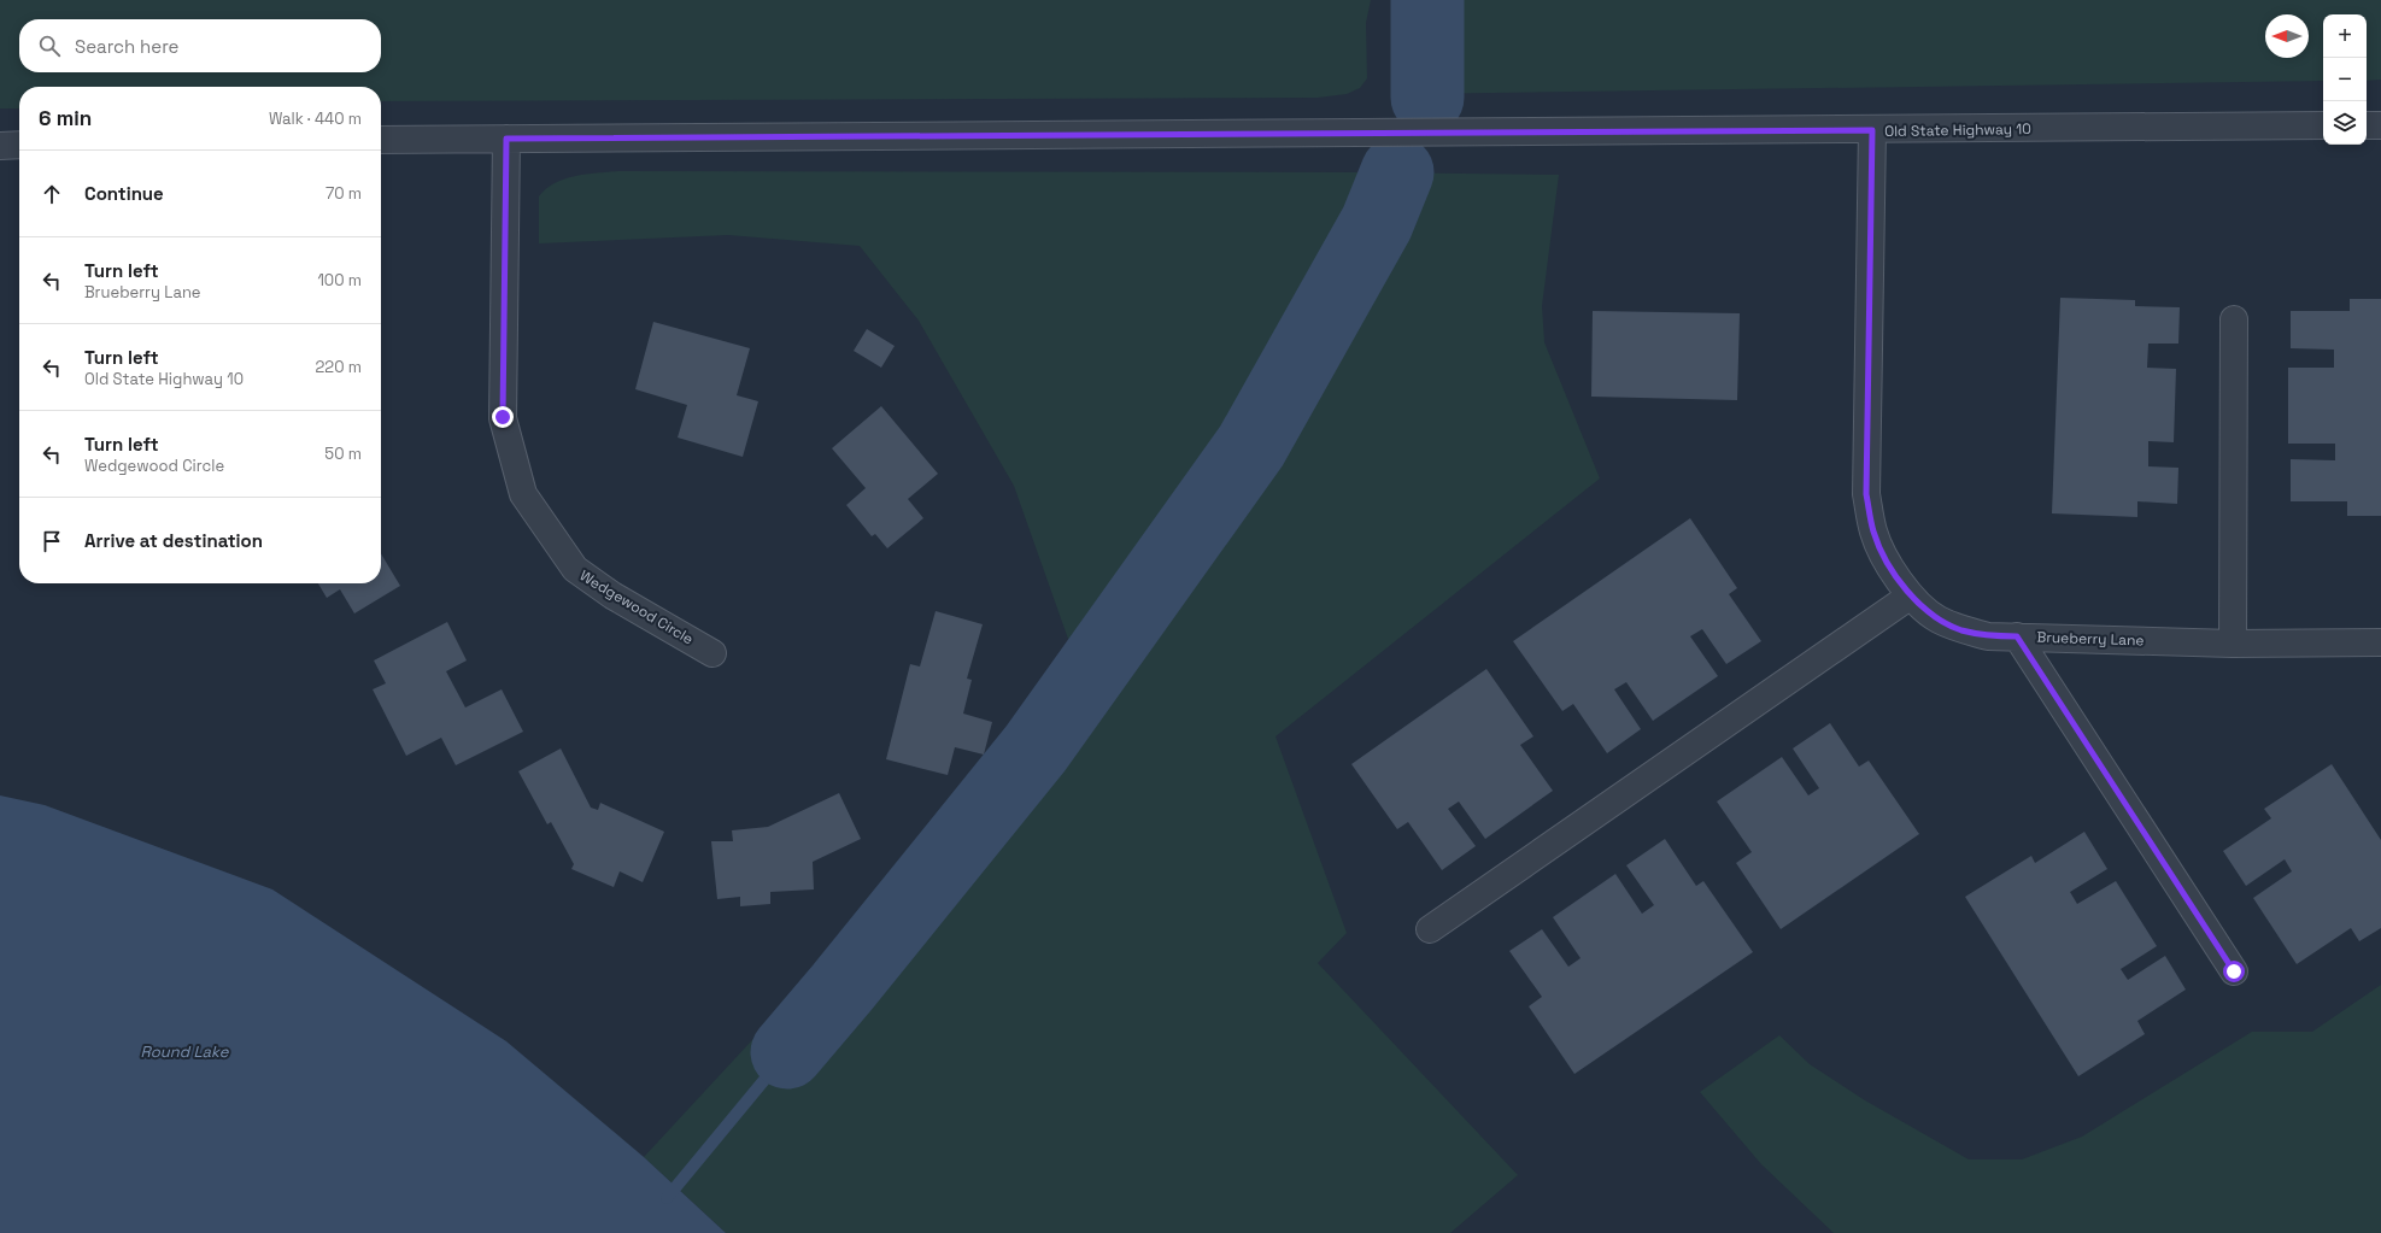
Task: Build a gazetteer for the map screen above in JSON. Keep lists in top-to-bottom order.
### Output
{
  "streets": {
    "street": ["Old State Highway 10", "Wedgewood Circle", "Brueberry Lane"]
  },
  "crossings": [
    ["Old State Highway 10", "Wedgewood Circle"],
    ["Old State Highway 10", "Brueberry Lane"]
  ],
  "water": ["Round Lake"],
  "north": "left",
  "page": {
    "map_buttons": ["+", "−"],
    "search": "Search here",
    "heading": ["6 min", "Walk · 440 m"],
    "list": [
      ["Continue", "70 m"],
      ["Turn left", "Brueberry Lane", "100 m"],
      ["Turn left", "Old State Highway 10", "220 m"],
      ["Turn left", "Wedgewood Circle", "50 m"],
      "Arrive at destination"
    ]
  }
}
